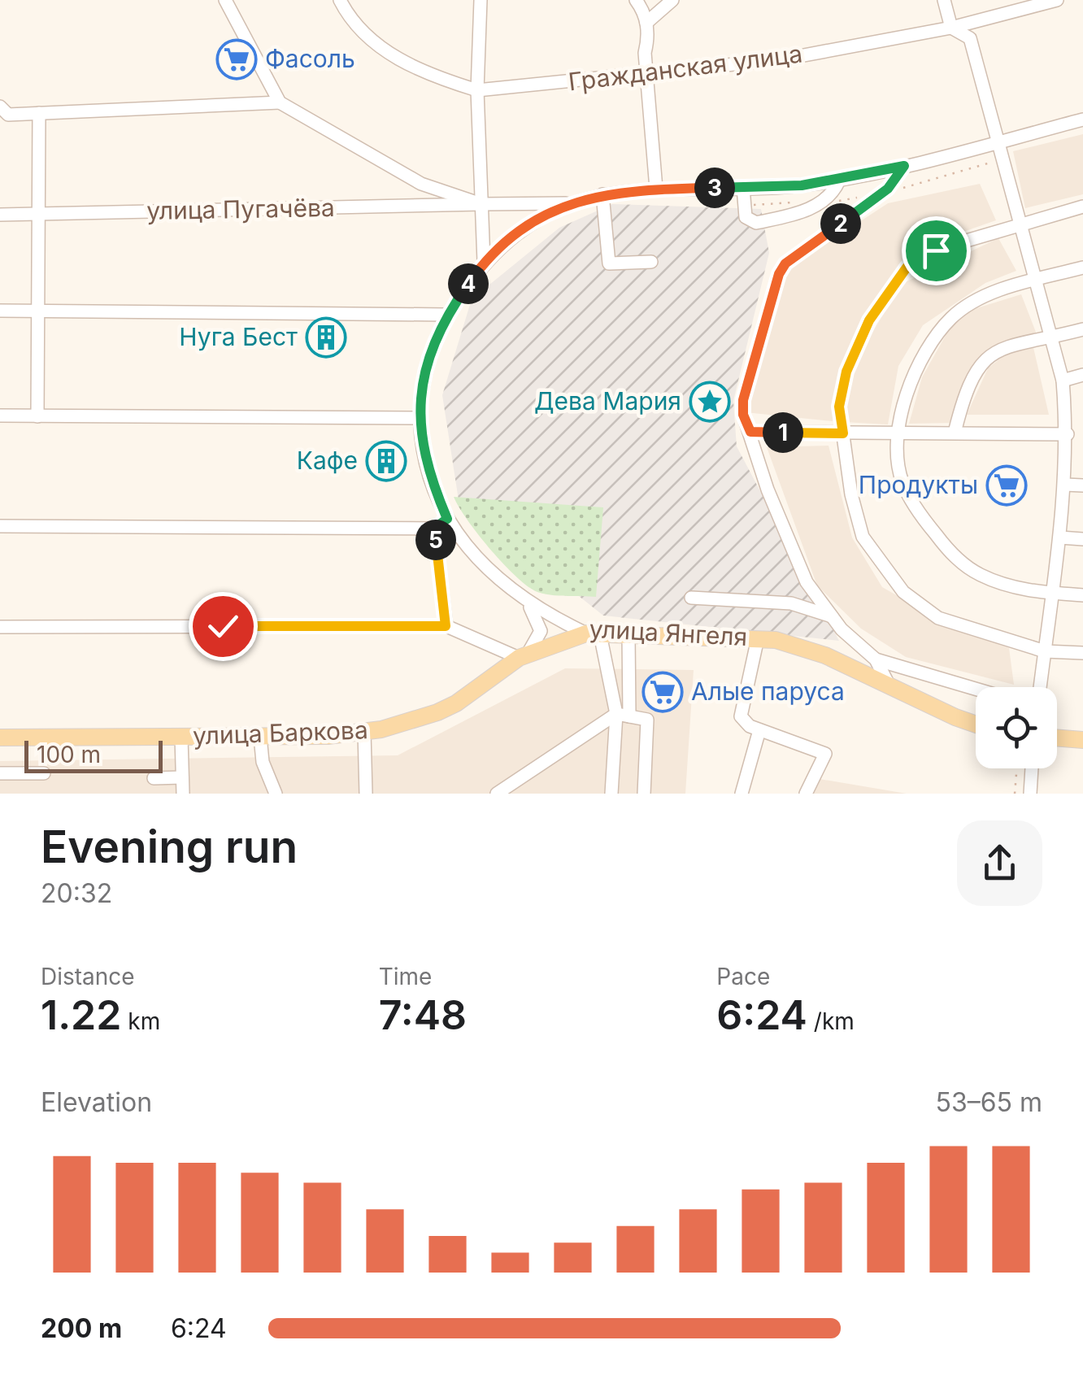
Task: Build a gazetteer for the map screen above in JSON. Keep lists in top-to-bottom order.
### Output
{
  "streets": {
    "main road": ["улица Янгеля", "улица Баркова"],
    "street": ["Гражданская улица", "улица Пугачёва"]
  },
  "crossings": [
    ["улица Пугачёва", "улица Янгеля"],
    ["улица Янгеля", "улица Баркова"]
  ],
  "places": {
    "supermarket": ["Фасоль", "Продукты", "Алые паруса"],
    "building": ["Нуга Бест", "Кафе"],
    "place": ["Дева Мария"]
  },
  "scale_bar": "100 m",
  "page": {
    "pins": [
      "3",
      "2",
      "4",
      "1",
      "5"
    ],
    "scale": "100 m",
    "heading": ["Evening run", "20:32"],
    "stats": [
      ["Distance", "1.22 km"],
      ["Time", "7:48"],
      ["Pace", "6:24 /km"]
    ],
    "chart": ["Elevation", "53–65 m"],
    "list": [
      {
        "name": "200 m",
        "note": "6:24"
      }
    ]
  }
}
